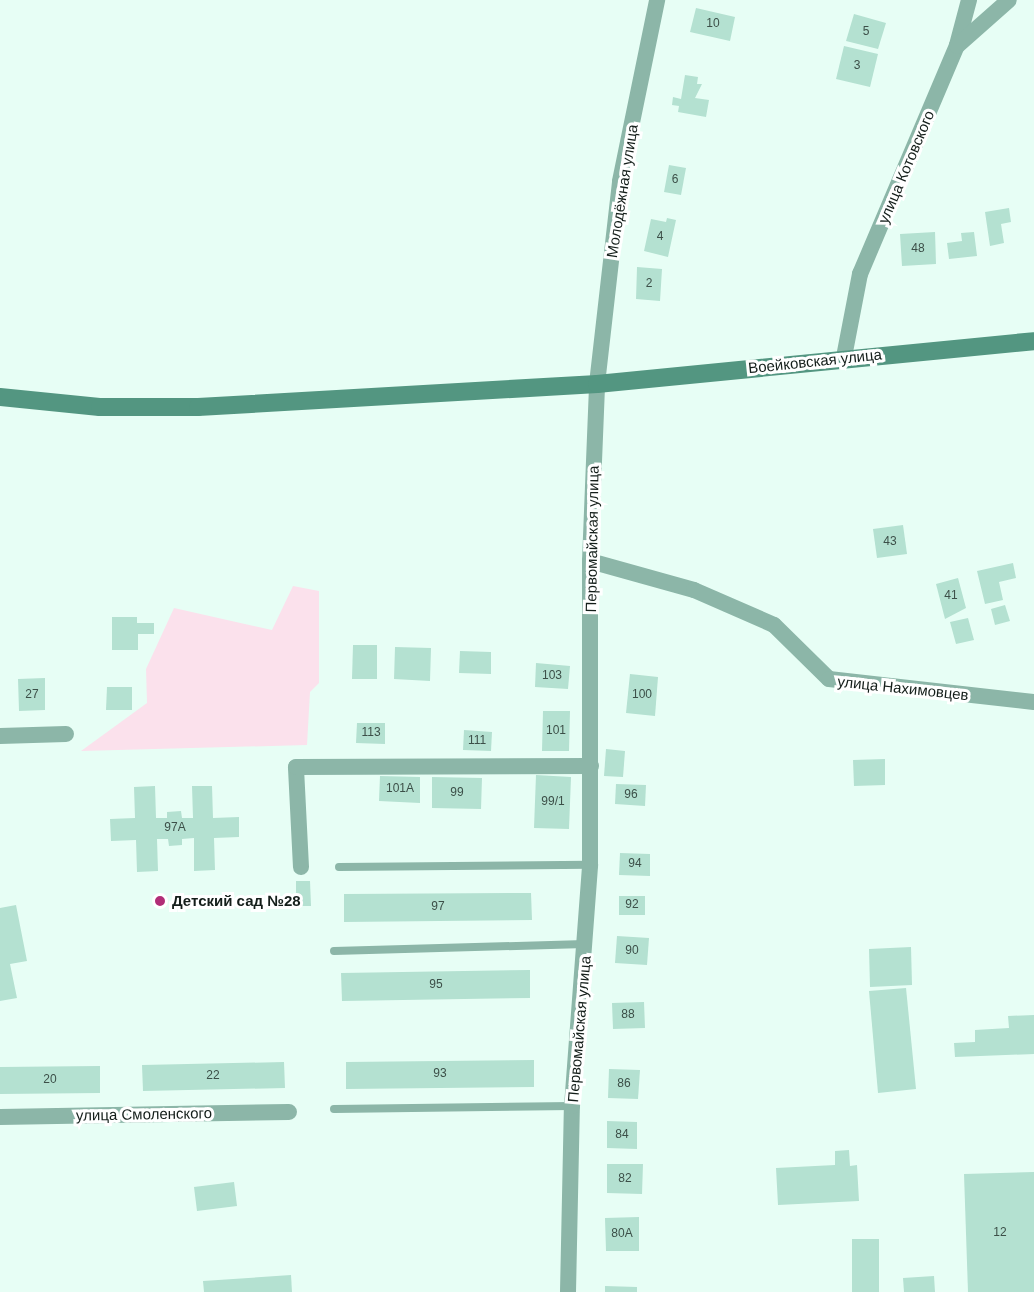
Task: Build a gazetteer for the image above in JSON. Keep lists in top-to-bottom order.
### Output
{
  "streets": {
    "main road": ["Воейковская улица"],
    "street": [
      "улица Котовского",
      "Молодёжная улица",
      "Первомайская улица",
      "улица Нахимовцев",
      "улица Смоленского"
    ]
  },
  "crossings": [
    ["улица Котовского", "Воейковская улица"],
    ["Молодёжная улица", "Воейковская улица"],
    ["Молодёжная улица", "Первомайская улица"],
    ["Воейковская улица", "Первомайская улица"],
    ["Первомайская улица", "улица Нахимовцев"]
  ],
  "places": ["Детский сад №28"],
  "house_numbers": [
    "10",
    "5",
    "3",
    "6",
    "4",
    "48",
    "2",
    "43",
    "41",
    "103",
    "27",
    "100",
    "101",
    "113",
    "111",
    "101А",
    "99",
    "96",
    "99/1",
    "97А",
    "94",
    "92",
    "97",
    "90",
    "95",
    "88",
    "93",
    "22",
    "20",
    "86",
    "84",
    "82",
    "12",
    "80А"
  ]
}
